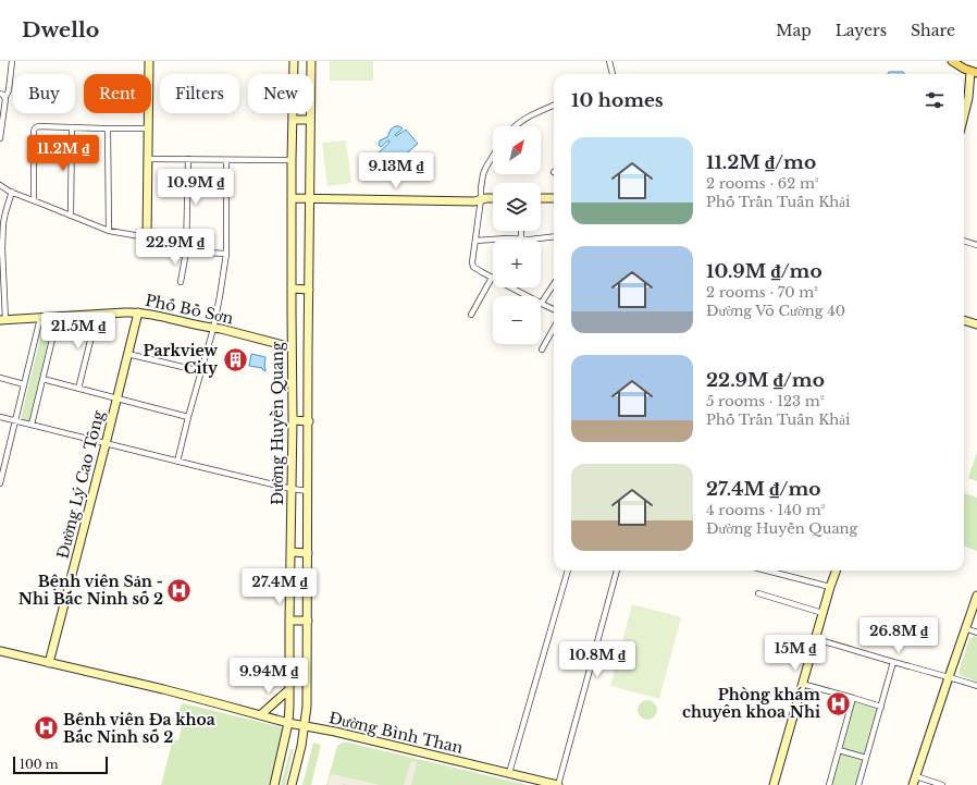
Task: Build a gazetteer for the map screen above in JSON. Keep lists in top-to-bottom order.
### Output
{
  "streets": {
    "street": [
      "Phố Bồ Sơn",
      "Đường Huyền Quang",
      "Đường Lý Cao Tông",
      "Đường Bình Than"
    ]
  },
  "crossings": [
    ["Phố Bồ Sơn", "Đường Huyền Quang"],
    ["Phố Bồ Sơn", "Đường Lý Cao Tông"],
    ["Đường Huyền Quang", "Đường Bình Than"],
    ["Đường Lý Cao Tông", "Đường Bình Than"]
  ],
  "places": {
    "building": ["Parkview City"],
    "hospital": ["Bệnh viện Sản - Nhi Bắc Ninh số 2", "Phòng khám chuyên khoa Nhi", "Bệnh viện Đa khoa Bắc Ninh số 2"]
  },
  "scale_bar": "100 m",
  "north": "top right",
  "page": {
    "header": "Dwello",
    "nav": ["Map", "Layers", "Share"],
    "chip": [
      "Buy",
      "Rent",
      "Filters",
      "New"
    ],
    "heading": "10 homes",
    "map_buttons": ["+", "−"],
    "list": [
      {
        "name": "11.2M ₫/mo",
        "note": "2 rooms · 62 m² · Phố Trần Tuấn Khải"
      },
      {
        "name": "10.9M ₫/mo",
        "note": "2 rooms · 70 m² · Đường Võ Cường 40"
      },
      {
        "name": "22.9M ₫/mo",
        "note": "5 rooms · 123 m² · Phố Trần Tuấn Khải"
      },
      {
        "name": "27.4M ₫/mo",
        "note": "4 rooms · 140 m² · Đường Huyền Quang"
      }
    ],
    "price": [
      "11.2M ₫",
      "9.13M ₫",
      "10.9M ₫",
      "22.9M ₫",
      "21.5M ₫",
      "27.4M ₫",
      "26.8M ₫",
      "15M ₫",
      "10.8M ₫",
      "9.94M ₫"
    ],
    "scale": "100 m"
  }
}
